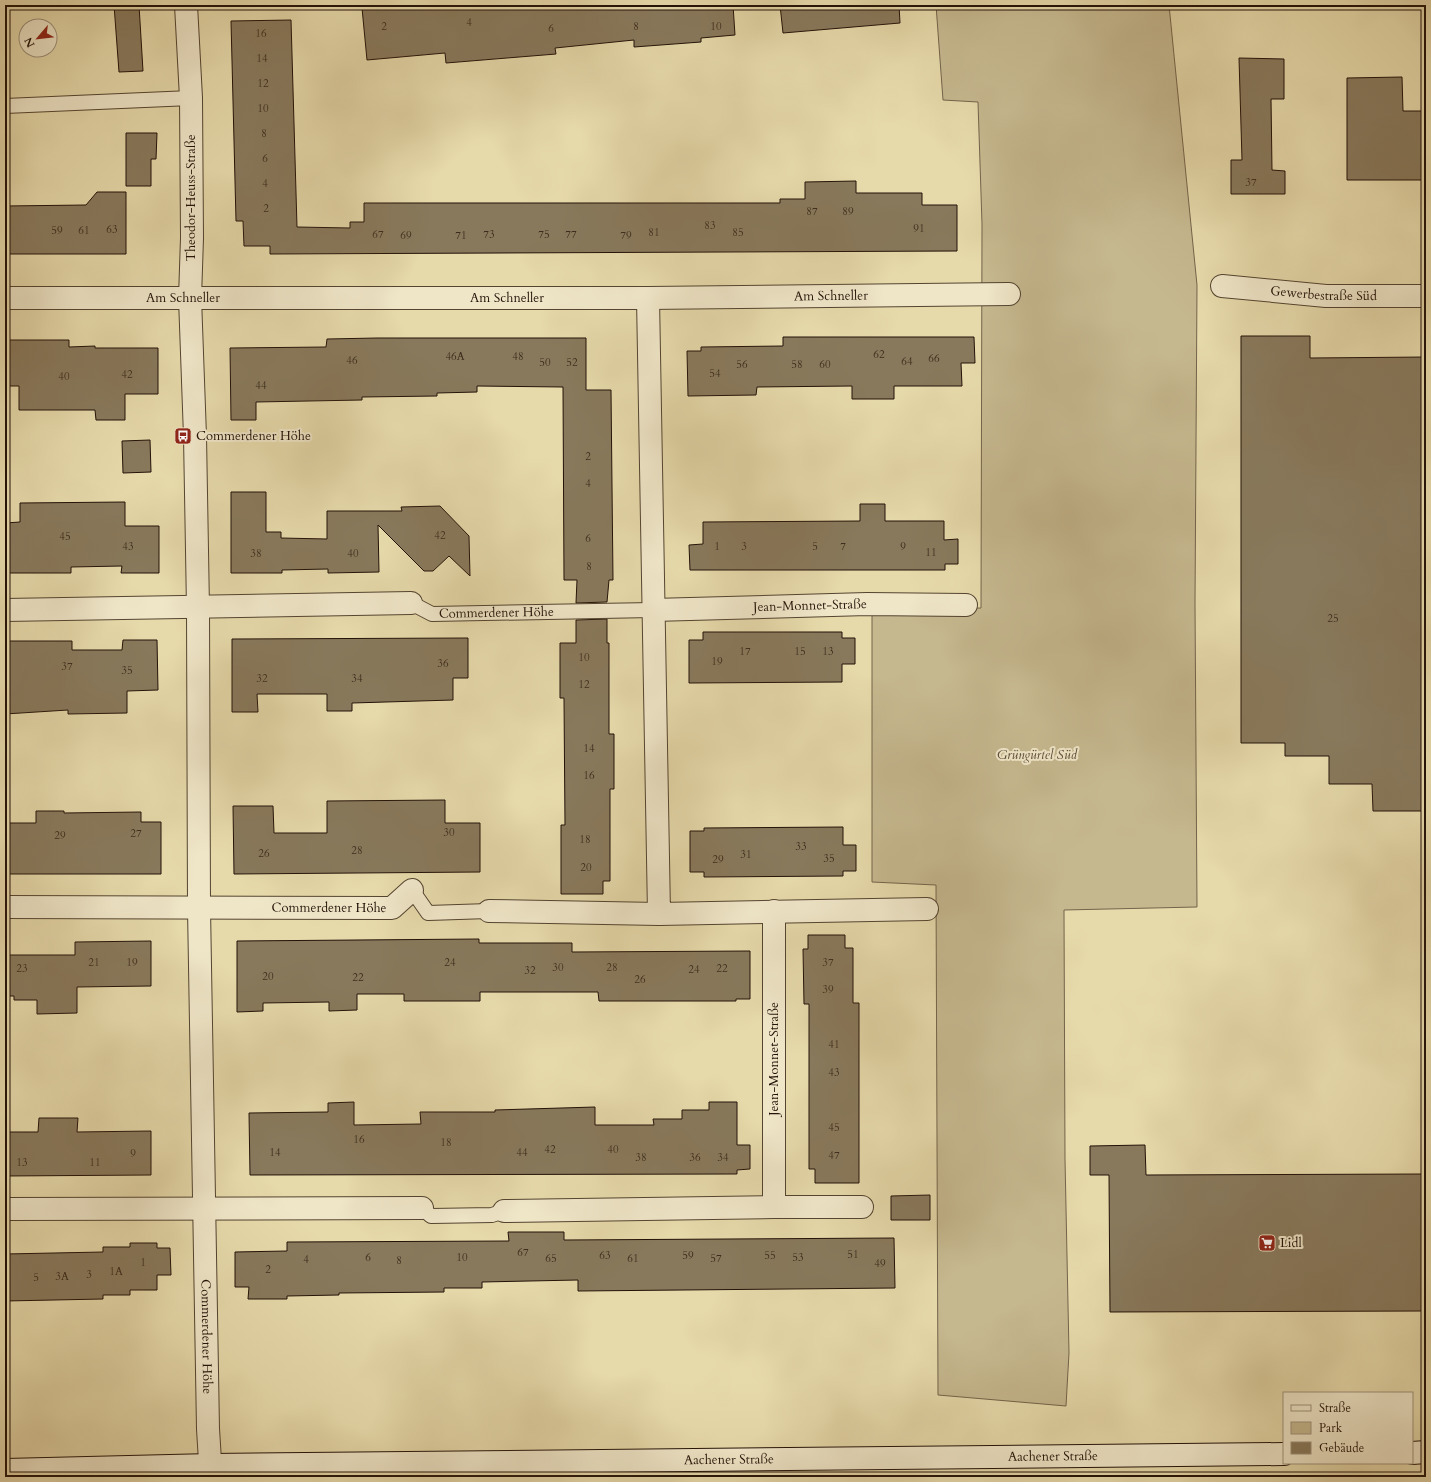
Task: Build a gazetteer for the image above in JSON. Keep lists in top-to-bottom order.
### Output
{
  "streets": {
    "street": [
      "Theodor-Heuss-Straße",
      "Gewerbestraße Süd",
      "Am Schneller",
      "Jean-Monnet-Straße",
      "Commerdener Höhe",
      "Aachener Straße"
    ]
  },
  "crossings": [
    ["Theodor-Heuss-Straße", "Am Schneller"],
    ["Theodor-Heuss-Straße", "Commerdener Höhe"],
    ["Am Schneller", "Commerdener Höhe"],
    ["Jean-Monnet-Straße", "Commerdener Höhe"],
    ["Commerdener Höhe", "Aachener Straße"]
  ],
  "parks": ["Grüngürtel Süd"],
  "places": {
    "bus stop": ["Commerdener Höhe"],
    "supermarket": ["Lidl"]
  },
  "house_numbers": [
    "4",
    "2",
    "8",
    "10",
    "6",
    "16",
    "14",
    "12",
    "10",
    "8",
    "6",
    "37",
    "4",
    "2",
    "87",
    "89",
    "83",
    "91",
    "63",
    "59",
    "61",
    "81",
    "85",
    "67",
    "73",
    "75",
    "77",
    "69",
    "71",
    "79",
    "62",
    "46A",
    "48",
    "66",
    "46",
    "64",
    "50",
    "52",
    "56",
    "58",
    "60",
    "54",
    "42",
    "40",
    "44",
    "2",
    "4",
    "42",
    "45",
    "6",
    "43",
    "1",
    "3",
    "5",
    "7",
    "9",
    "11",
    "38",
    "40",
    "8",
    "25",
    "17",
    "15",
    "13",
    "10",
    "19",
    "36",
    "37",
    "35",
    "32",
    "34",
    "12",
    "14",
    "16",
    "30",
    "27",
    "29",
    "18",
    "33",
    "28",
    "26",
    "31",
    "35",
    "29",
    "20",
    "21",
    "19",
    "24",
    "37",
    "30",
    "28",
    "23",
    "22",
    "24",
    "32",
    "20",
    "22",
    "26",
    "39",
    "41",
    "43",
    "45",
    "16",
    "18",
    "42",
    "40",
    "14",
    "44",
    "9",
    "47",
    "38",
    "36",
    "34",
    "13",
    "11",
    "67",
    "51",
    "63",
    "59",
    "55",
    "6",
    "10",
    "53",
    "65",
    "61",
    "57",
    "4",
    "8",
    "1",
    "49",
    "2",
    "1A",
    "3",
    "3A",
    "5"
  ],
  "legend": ["Straße", "Park", "Gebäude"],
  "north": "bottom left"
}
